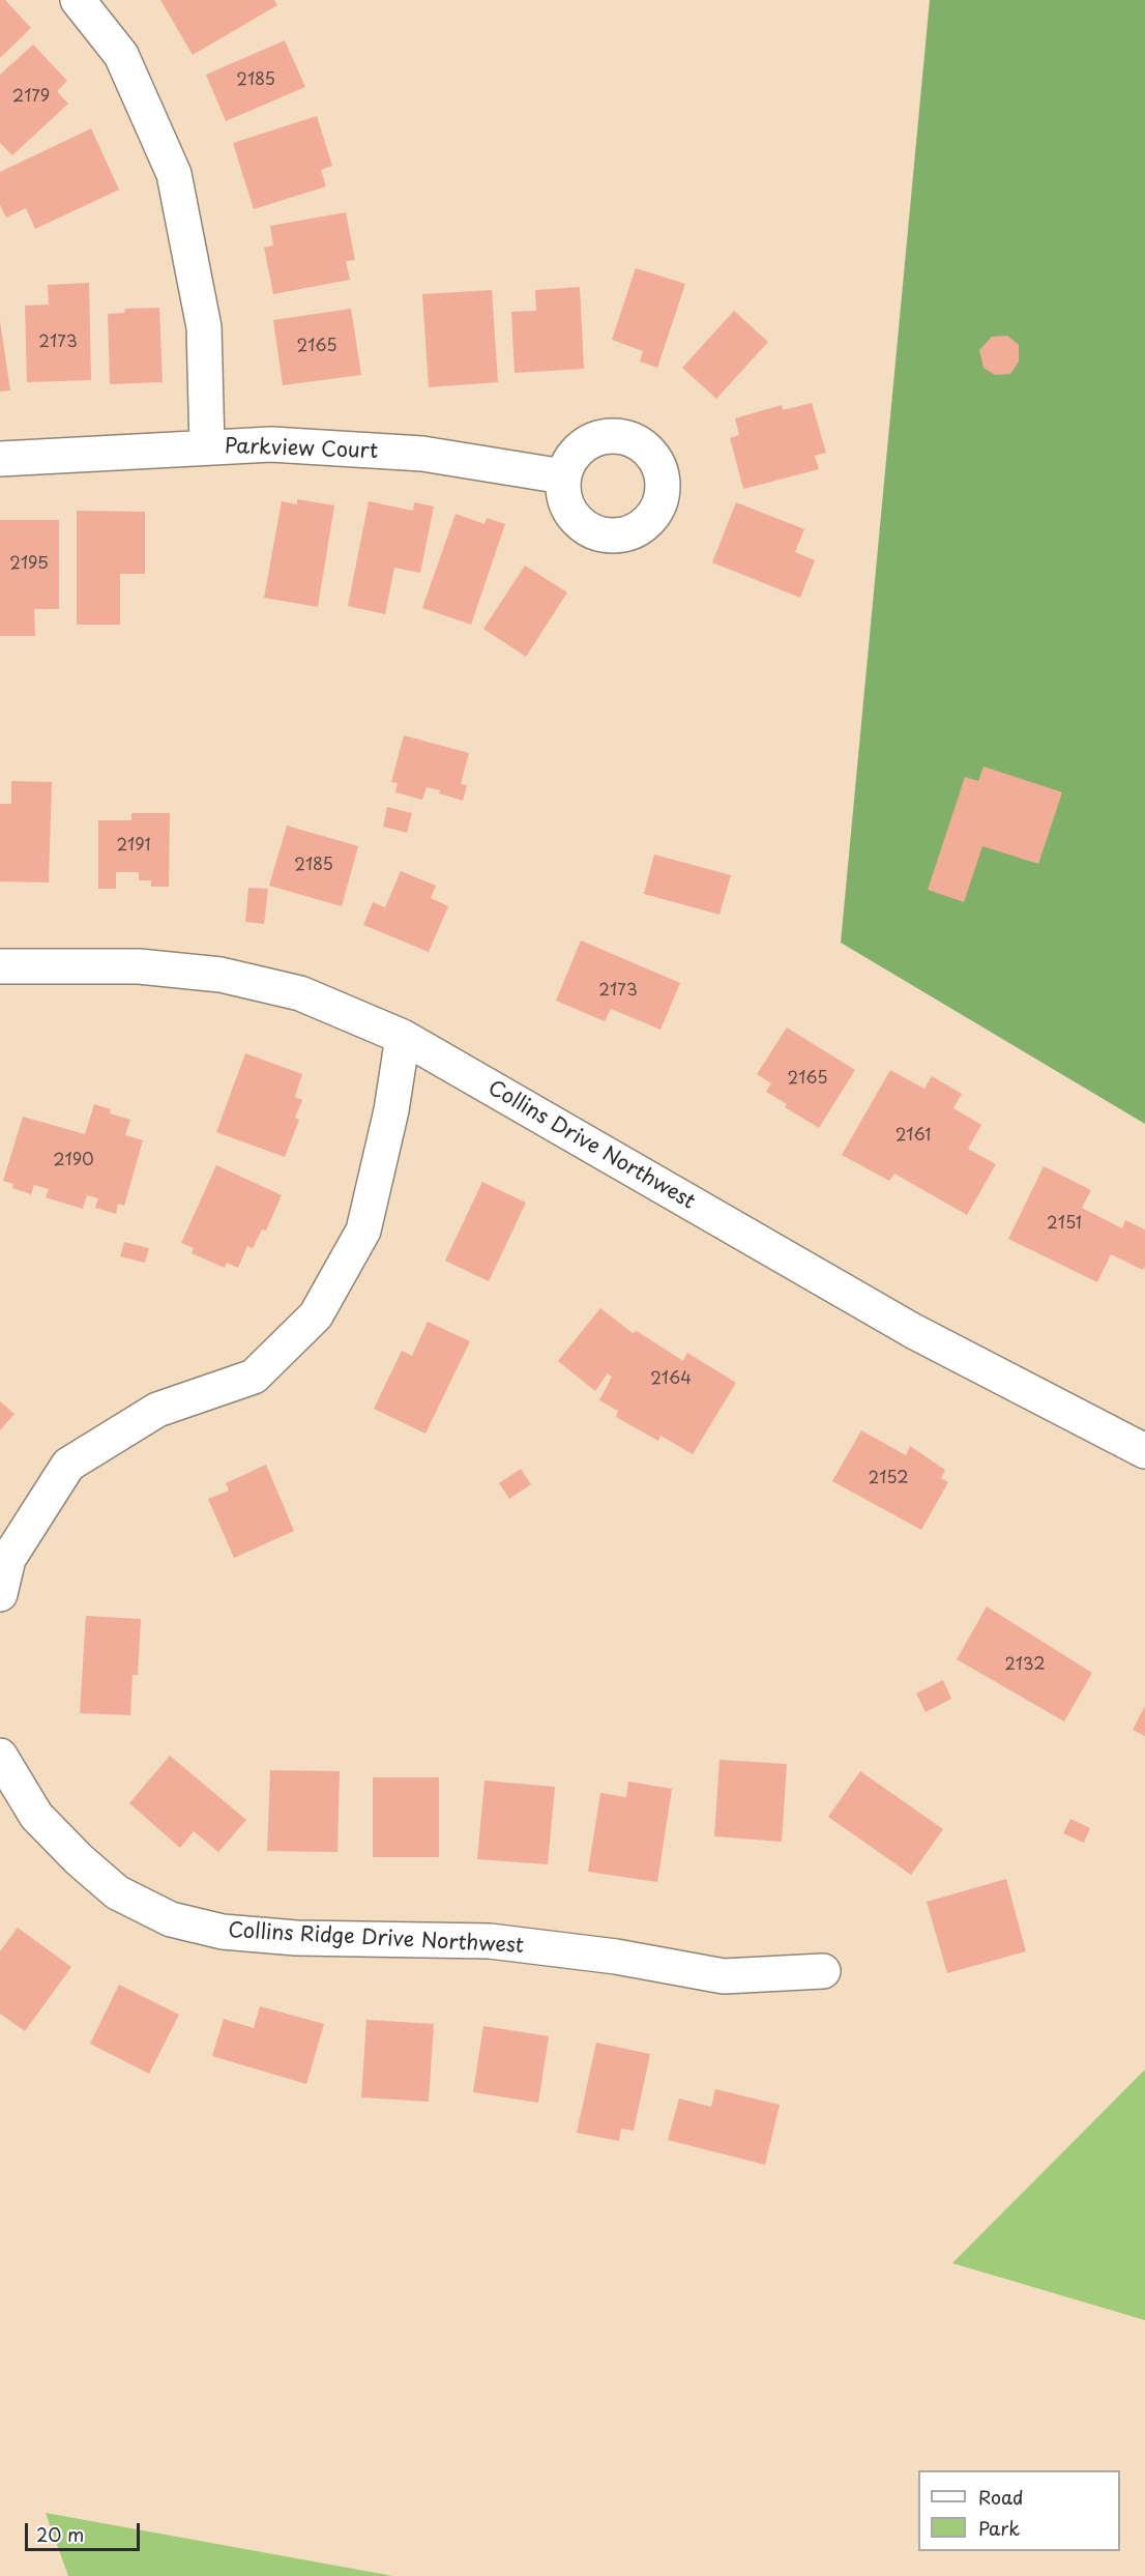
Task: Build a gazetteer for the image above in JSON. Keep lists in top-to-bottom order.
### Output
{
  "streets": {
    "street": ["Parkview Court", "Collins Drive Northwest", "Collins Ridge Drive Northwest"]
  },
  "house_numbers": [
    "2185",
    "2179",
    "2173",
    "2165",
    "2195",
    "2191",
    "2185",
    "2173",
    "2165",
    "2161",
    "2190",
    "2151",
    "2164",
    "2152",
    "2132"
  ],
  "legend": ["Road", "Park"],
  "scale_bar": "20 m"
}
